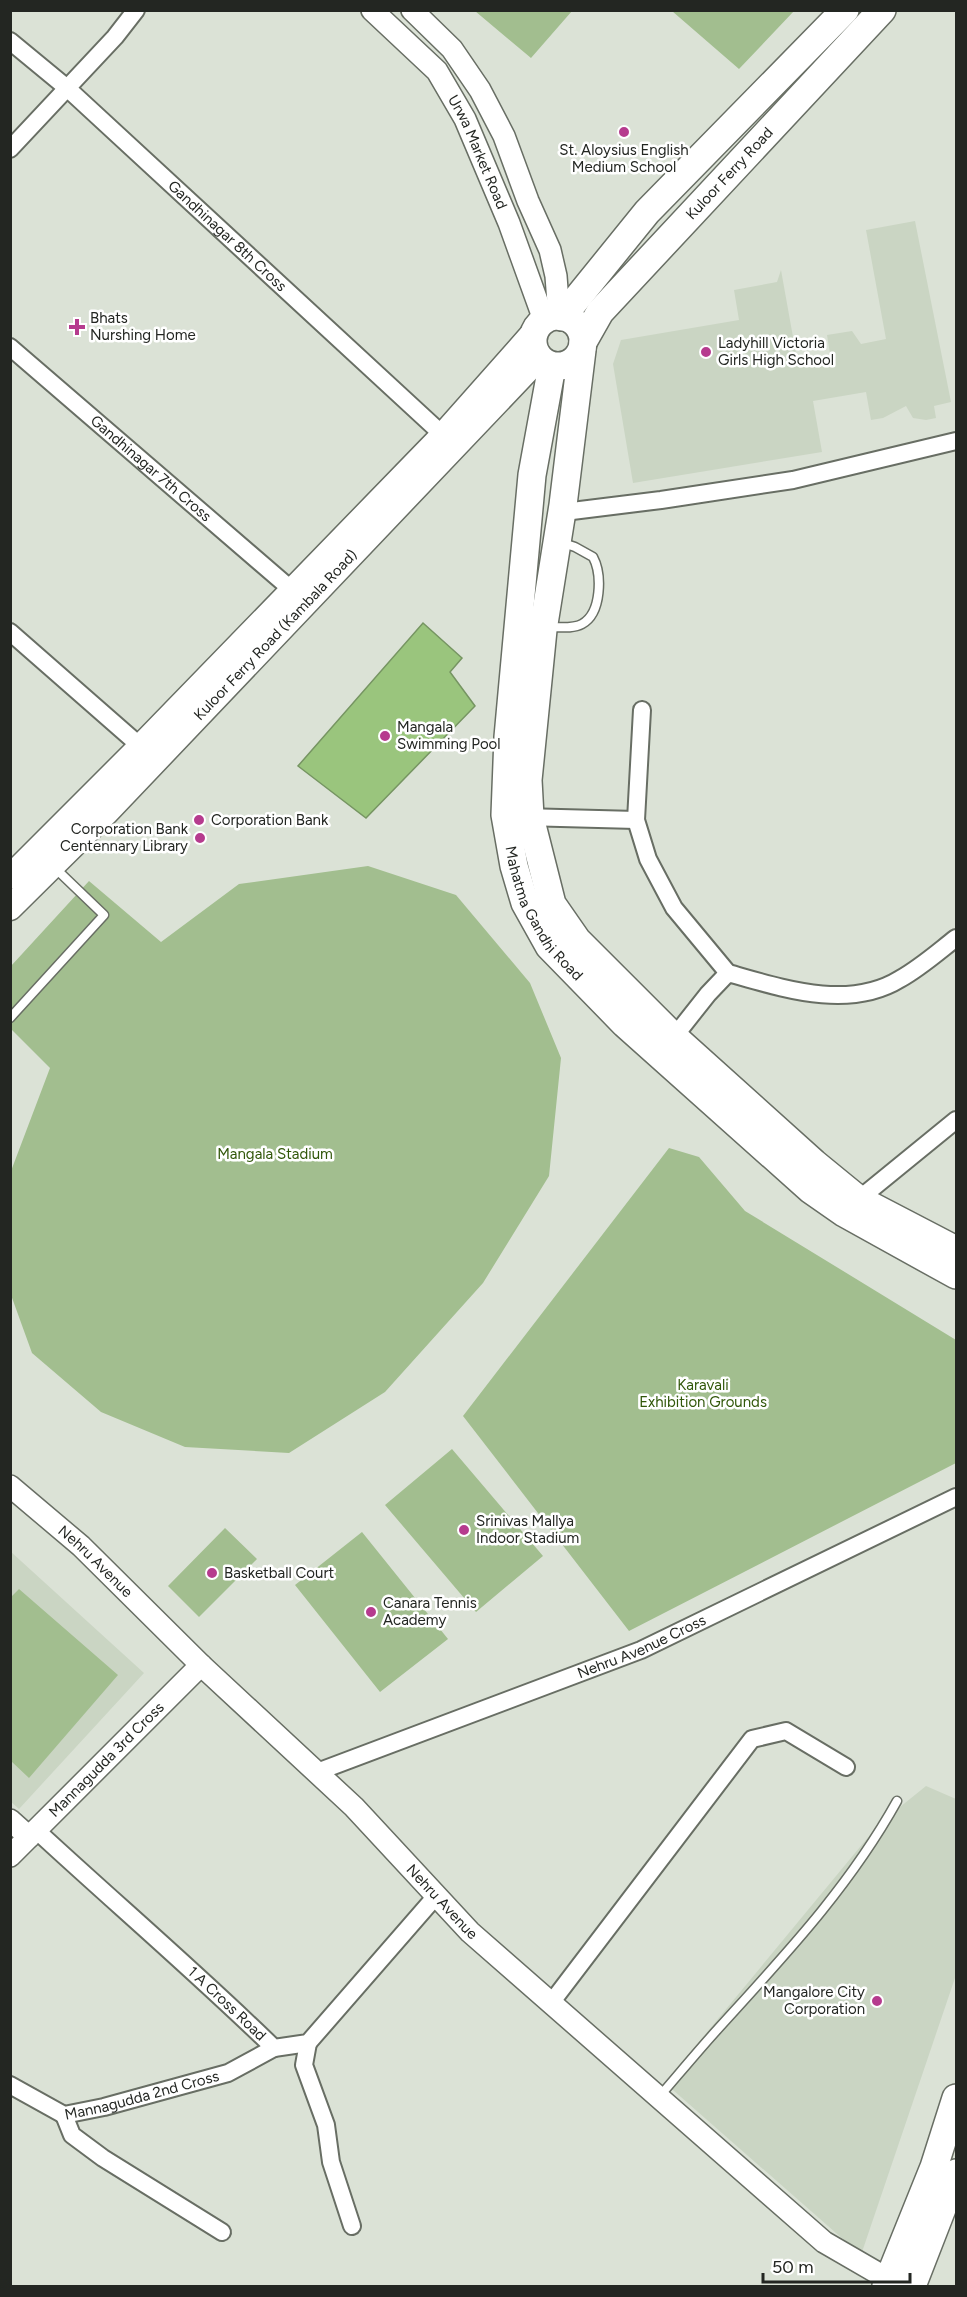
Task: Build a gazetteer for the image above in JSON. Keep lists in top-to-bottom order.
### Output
{
  "streets": {
    "main road": ["Kuloor Ferry Road", "Kuloor Ferry Road (Kambala Road)", "Mahatma Gandhi Road"],
    "street": [
      "Urwa Market Road",
      "Gandhinagar 8th Cross",
      "Gandhinagar 7th Cross",
      "Nehru Avenue",
      "Nehru Avenue Cross",
      "Mannagudda 3rd Cross",
      "1 A Cross Road",
      "Mannagudda 2nd Cross"
    ]
  },
  "crossings": [
    ["Urwa Market Road", "Kuloor Ferry Road"],
    ["Urwa Market Road", "Kuloor Ferry Road (Kambala Road)"],
    ["Urwa Market Road", "Mahatma Gandhi Road"],
    ["Kuloor Ferry Road", "Kuloor Ferry Road (Kambala Road)"],
    ["Kuloor Ferry Road", "Mahatma Gandhi Road"],
    ["Gandhinagar 8th Cross", "Kuloor Ferry Road (Kambala Road)"],
    ["Gandhinagar 7th Cross", "Kuloor Ferry Road (Kambala Road)"],
    ["Kuloor Ferry Road (Kambala Road)", "Mahatma Gandhi Road"],
    ["Nehru Avenue", "Nehru Avenue Cross"],
    ["Nehru Avenue", "Mannagudda 3rd Cross"],
    ["Mannagudda 3rd Cross", "1 A Cross Road"],
    ["1 A Cross Road", "Mannagudda 2nd Cross"]
  ],
  "parks": ["Mangala Stadium", "Karavali Exhibition Grounds"],
  "places": {
    "other": [
      "St. Aloysius English Medium School",
      "Ladyhill Victoria Girls High School",
      "Mangala Swimming Pool",
      "Corporation Bank",
      "Corporation Bank Centennary Library",
      "Srinivas Mallya Indoor Stadium",
      "Basketball Court",
      "Canara Tennis Academy",
      "Mangalore City Corporation"
    ],
    "health": ["Bhats Nurshing Home"]
  },
  "scale_bar": "50 m"
}
